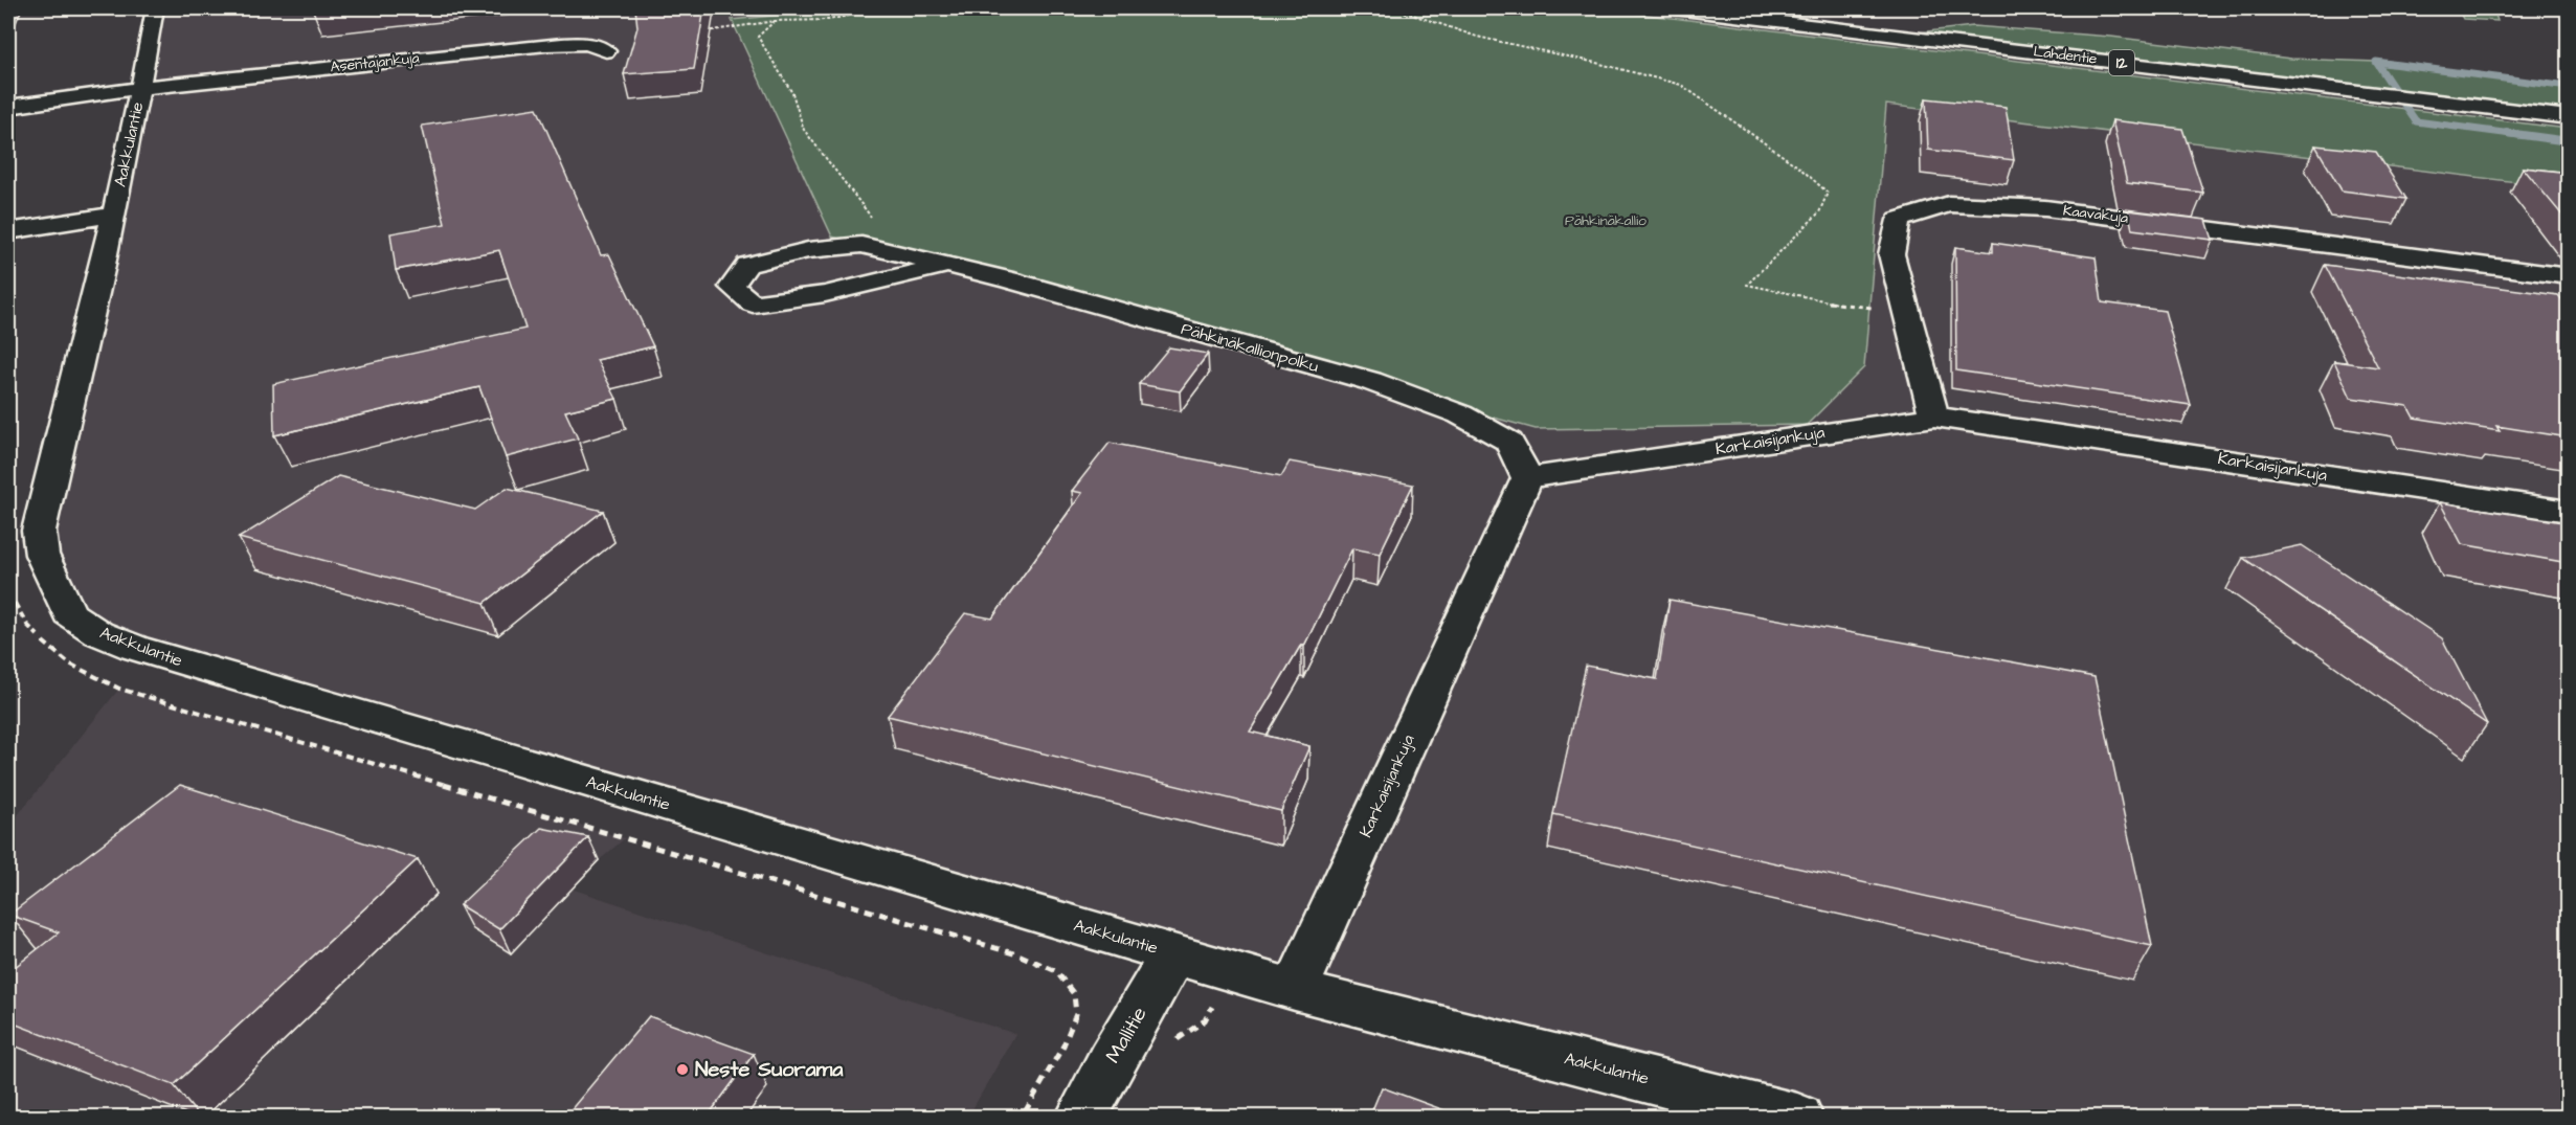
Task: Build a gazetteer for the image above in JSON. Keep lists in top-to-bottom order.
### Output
{
  "streets": {
    "main road": [
      "Lahdentie",
      "Asentajankuja",
      "12",
      "Aakkulantie",
      "Kaavakuja",
      "Pähkinäkallionpolku",
      "Karkaisijankuja",
      "Mallitie"
    ]
  },
  "crossings": [
    ["Asentajankuja", "Aakkulantie"],
    ["Aakkulantie", "Karkaisijankuja"],
    ["Aakkulantie", "Mallitie"],
    ["Kaavakuja", "Karkaisijankuja"],
    ["Pähkinäkallionpolku", "Karkaisijankuja"]
  ],
  "parks": ["Pähkinäkallio"],
  "places": ["Neste Suorama"]
}
